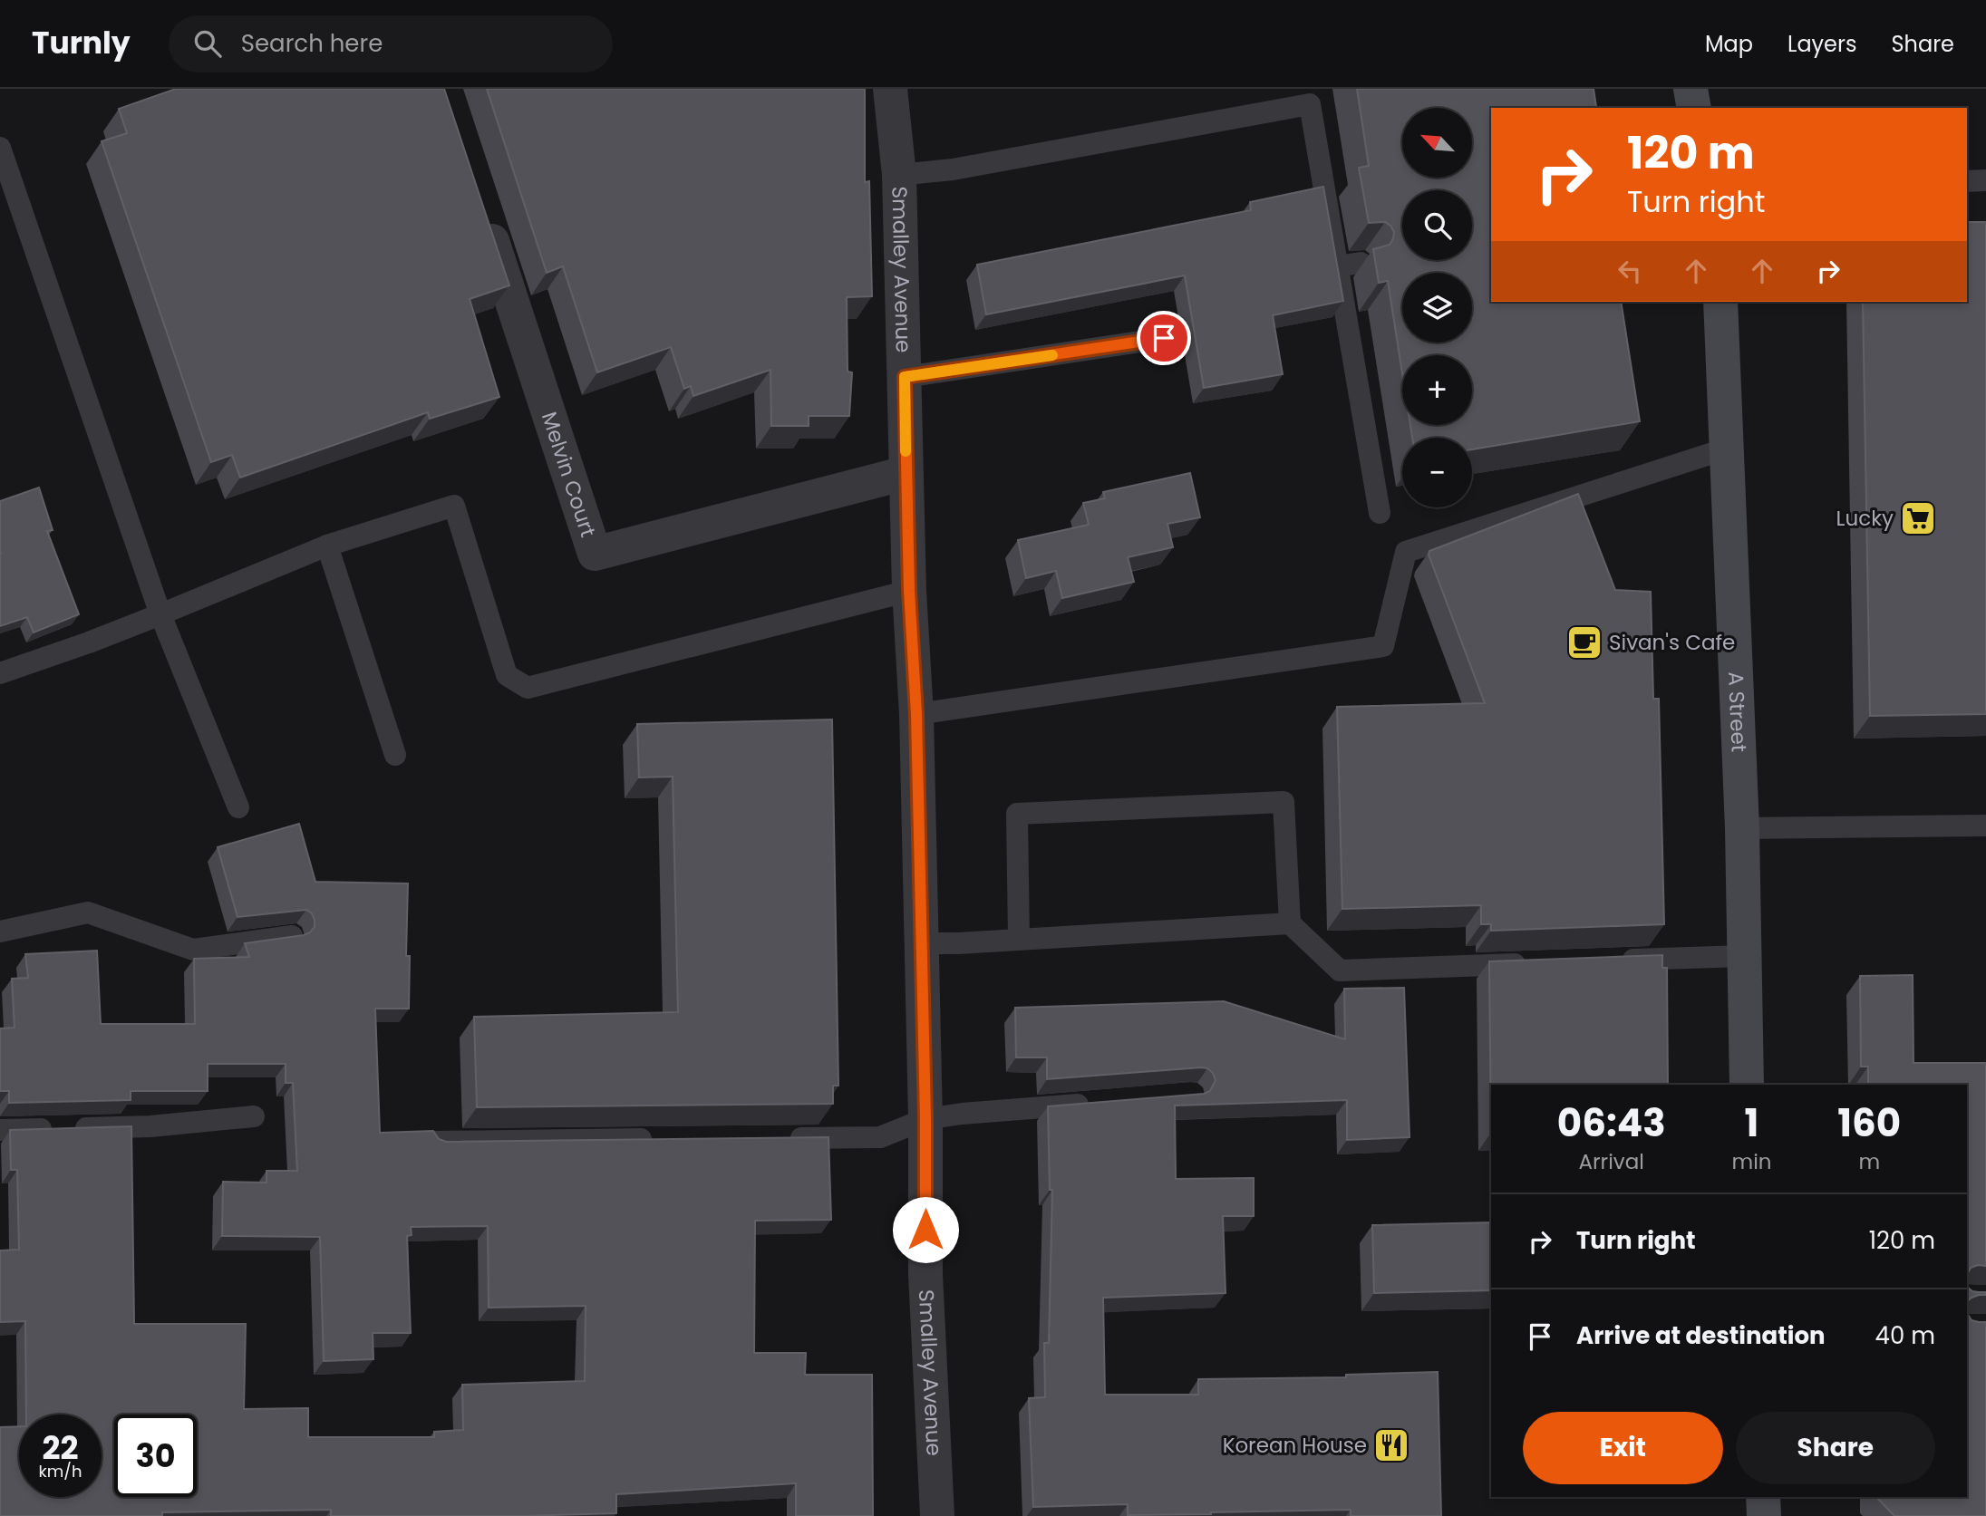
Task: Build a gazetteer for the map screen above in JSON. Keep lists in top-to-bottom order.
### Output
{
  "streets": {
    "main road": ["A Street"],
    "street": ["Smalley Avenue", "Melvin Court"]
  },
  "crossings": [
    ["Smalley Avenue", "Melvin Court"]
  ],
  "places": {
    "supermarket": ["Lucky"],
    "cafe": ["Sivan's Cafe"],
    "restaurant": ["Korean House"]
  },
  "north": "top left",
  "page": {
    "header": "Turnly",
    "search": "Search here",
    "nav": ["Map", "Layers", "Share"],
    "map_buttons": ["+", "−"],
    "turn": ["120 m", "Turn right"],
    "eta": [
      "06:43",
      "Arrival",
      "1",
      "min",
      "160",
      "m"
    ],
    "list": [
      {
        "name": "Turn right",
        "value": "120 m"
      },
      {
        "name": "Arrive at destination",
        "value": "40 m"
      }
    ],
    "buttons": ["Exit", "Share"],
    "speed": "22 km/h",
    "limit": "30"
  }
}
